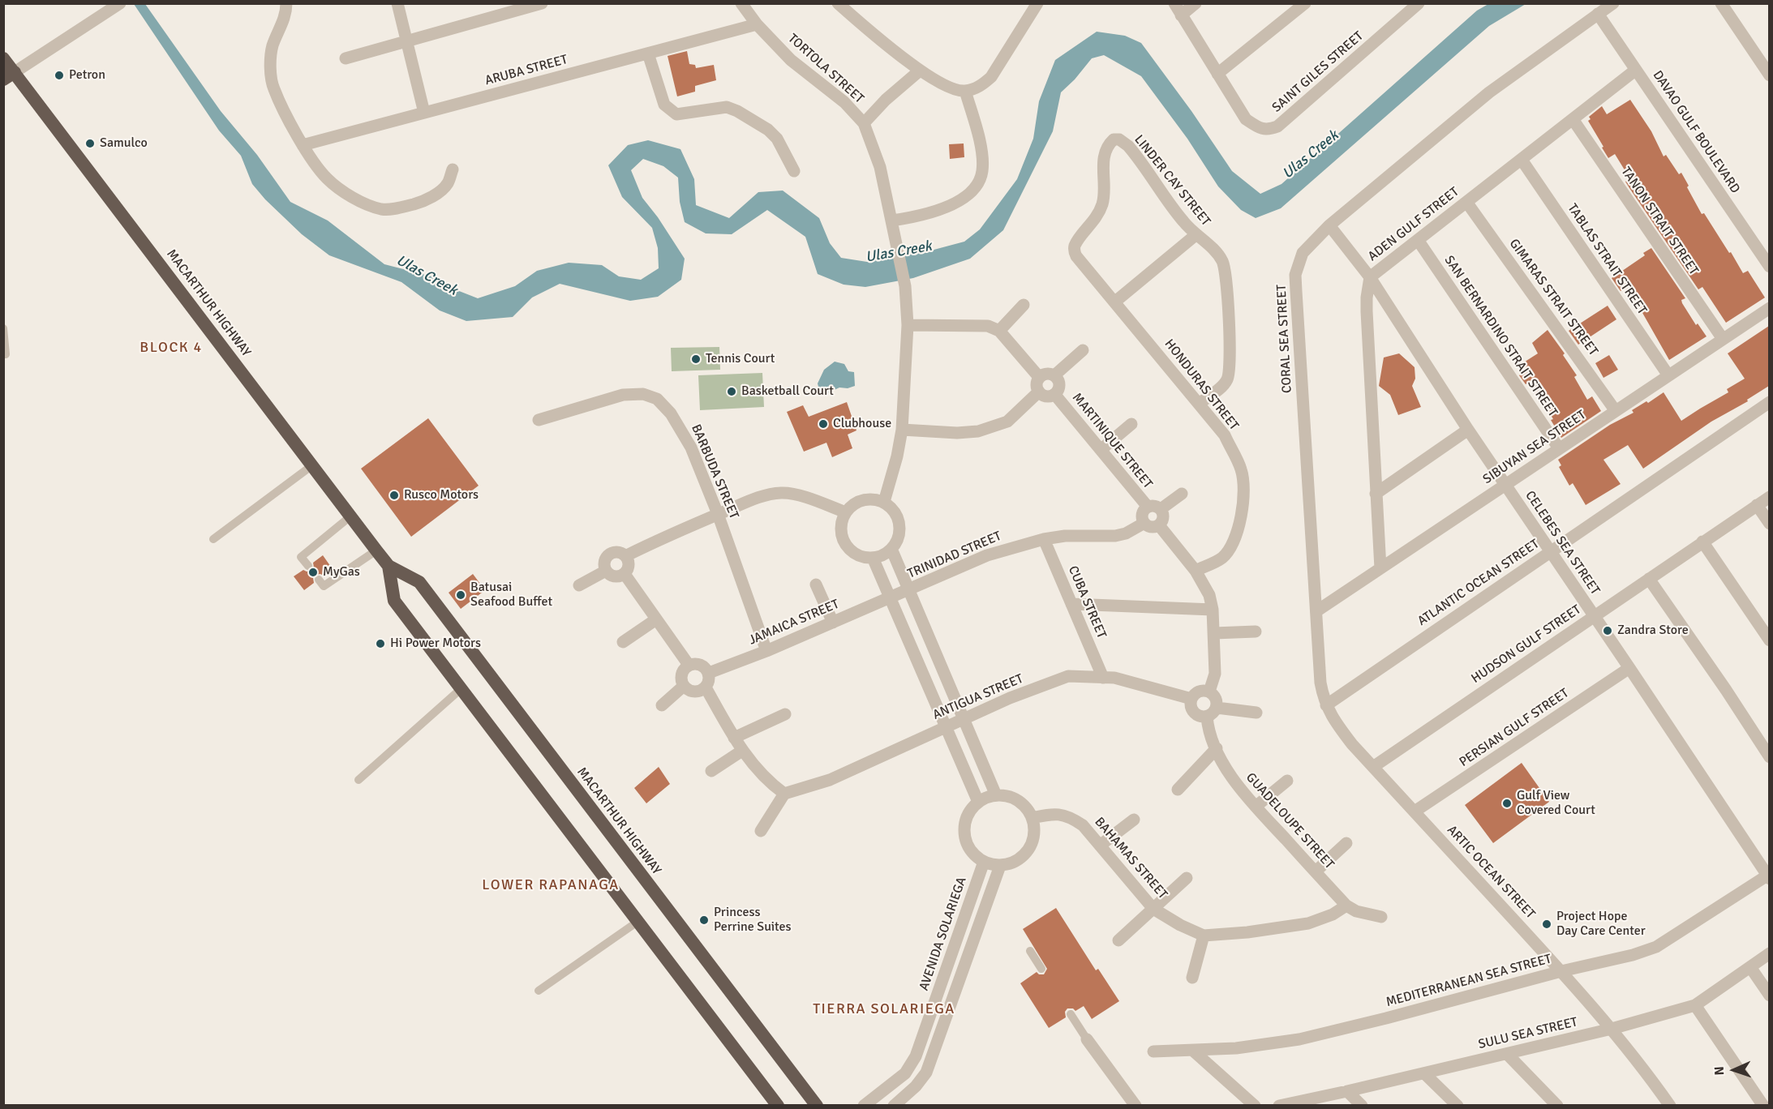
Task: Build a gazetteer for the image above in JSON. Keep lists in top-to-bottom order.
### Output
{
  "streets": {
    "highway": ["MACARTHUR HIGHWAY"],
    "street": [
      "TORTOLA STREET",
      "ARUBA STREET",
      "SAINT GILES STREET",
      "DAVAO GULF BOULEVARD",
      "LINDER CAY STREET",
      "TANON STRAIT STREET",
      "ADEN GULF STREET",
      "TABLAS STRAIT STREET",
      "GIMARAS STRAIT STREET",
      "SAN BERNARDINO STRAIT STREET",
      "CORAL SEA STREET",
      "HONDURAS STREET",
      "MARTINIQUE STREET",
      "SIBUYAN SEA STREET",
      "BARBUDA STREET",
      "CELEBES SEA STREET",
      "TRINIDAD STREET",
      "ATLANTIC OCEAN STREET",
      "CUBA STREET",
      "JAMAICA STREET",
      "HUDSON GULF STREET",
      "ANTIGUA STREET",
      "PERSIAN GULF STREET",
      "GUADELOUPE STREET",
      "BAHAMAS STREET",
      "ARTIC OCEAN STREET",
      "AVENIDA SOLARIEGA",
      "MEDITERRANEAN SEA STREET",
      "SULU SEA STREET"
    ]
  },
  "crossings": [
    ["TORTOLA STREET", "ARUBA STREET"],
    ["DAVAO GULF BOULEVARD", "ADEN GULF STREET"],
    ["DAVAO GULF BOULEVARD", "CORAL SEA STREET"],
    ["LINDER CAY STREET", "HONDURAS STREET"],
    ["TANON STRAIT STREET", "ADEN GULF STREET"],
    ["TANON STRAIT STREET", "SIBUYAN SEA STREET"],
    ["ADEN GULF STREET", "TABLAS STRAIT STREET"],
    ["ADEN GULF STREET", "GIMARAS STRAIT STREET"],
    ["ADEN GULF STREET", "SAN BERNARDINO STRAIT STREET"],
    ["ADEN GULF STREET", "SIBUYAN SEA STREET"],
    ["ADEN GULF STREET", "CELEBES SEA STREET"],
    ["TABLAS STRAIT STREET", "SIBUYAN SEA STREET"],
    ["GIMARAS STRAIT STREET", "SIBUYAN SEA STREET"],
    ["SAN BERNARDINO STRAIT STREET", "SIBUYAN SEA STREET"],
    ["CORAL SEA STREET", "SIBUYAN SEA STREET"],
    ["CORAL SEA STREET", "CELEBES SEA STREET"],
    ["CORAL SEA STREET", "ATLANTIC OCEAN STREET"],
    ["CORAL SEA STREET", "ARTIC OCEAN STREET"],
    ["MARTINIQUE STREET", "TRINIDAD STREET"],
    ["SIBUYAN SEA STREET", "CELEBES SEA STREET"],
    ["BARBUDA STREET", "JAMAICA STREET"],
    ["CELEBES SEA STREET", "ATLANTIC OCEAN STREET"],
    ["CELEBES SEA STREET", "HUDSON GULF STREET"],
    ["CELEBES SEA STREET", "PERSIAN GULF STREET"],
    ["CELEBES SEA STREET", "MEDITERRANEAN SEA STREET"],
    ["TRINIDAD STREET", "CUBA STREET"],
    ["TRINIDAD STREET", "JAMAICA STREET"],
    ["ATLANTIC OCEAN STREET", "ARTIC OCEAN STREET"],
    ["CUBA STREET", "ANTIGUA STREET"],
    ["HUDSON GULF STREET", "ARTIC OCEAN STREET"],
    ["ANTIGUA STREET", "GUADELOUPE STREET"],
    ["PERSIAN GULF STREET", "ARTIC OCEAN STREET"],
    ["GUADELOUPE STREET", "BAHAMAS STREET"],
    ["BAHAMAS STREET", "AVENIDA SOLARIEGA"],
    ["ARTIC OCEAN STREET", "MEDITERRANEAN SEA STREET"],
    ["ARTIC OCEAN STREET", "SULU SEA STREET"]
  ],
  "districts": ["BLOCK 4", "LOWER RAPANAGA", "TIERRA SOLARIEGA"],
  "water": ["Ulas Creek"],
  "places": [
    "Petron",
    "Samulco",
    "Tennis Court",
    "Basketball Court",
    "Clubhouse",
    "Rusco Motors",
    "MyGas",
    "Batusai Seafood Buffet",
    "Zandra Store",
    "Hi Power Motors",
    "Gulf View Covered Court",
    "Princess Perrine Suites",
    "Project Hope Day Care Center"
  ],
  "north": "left"
}
